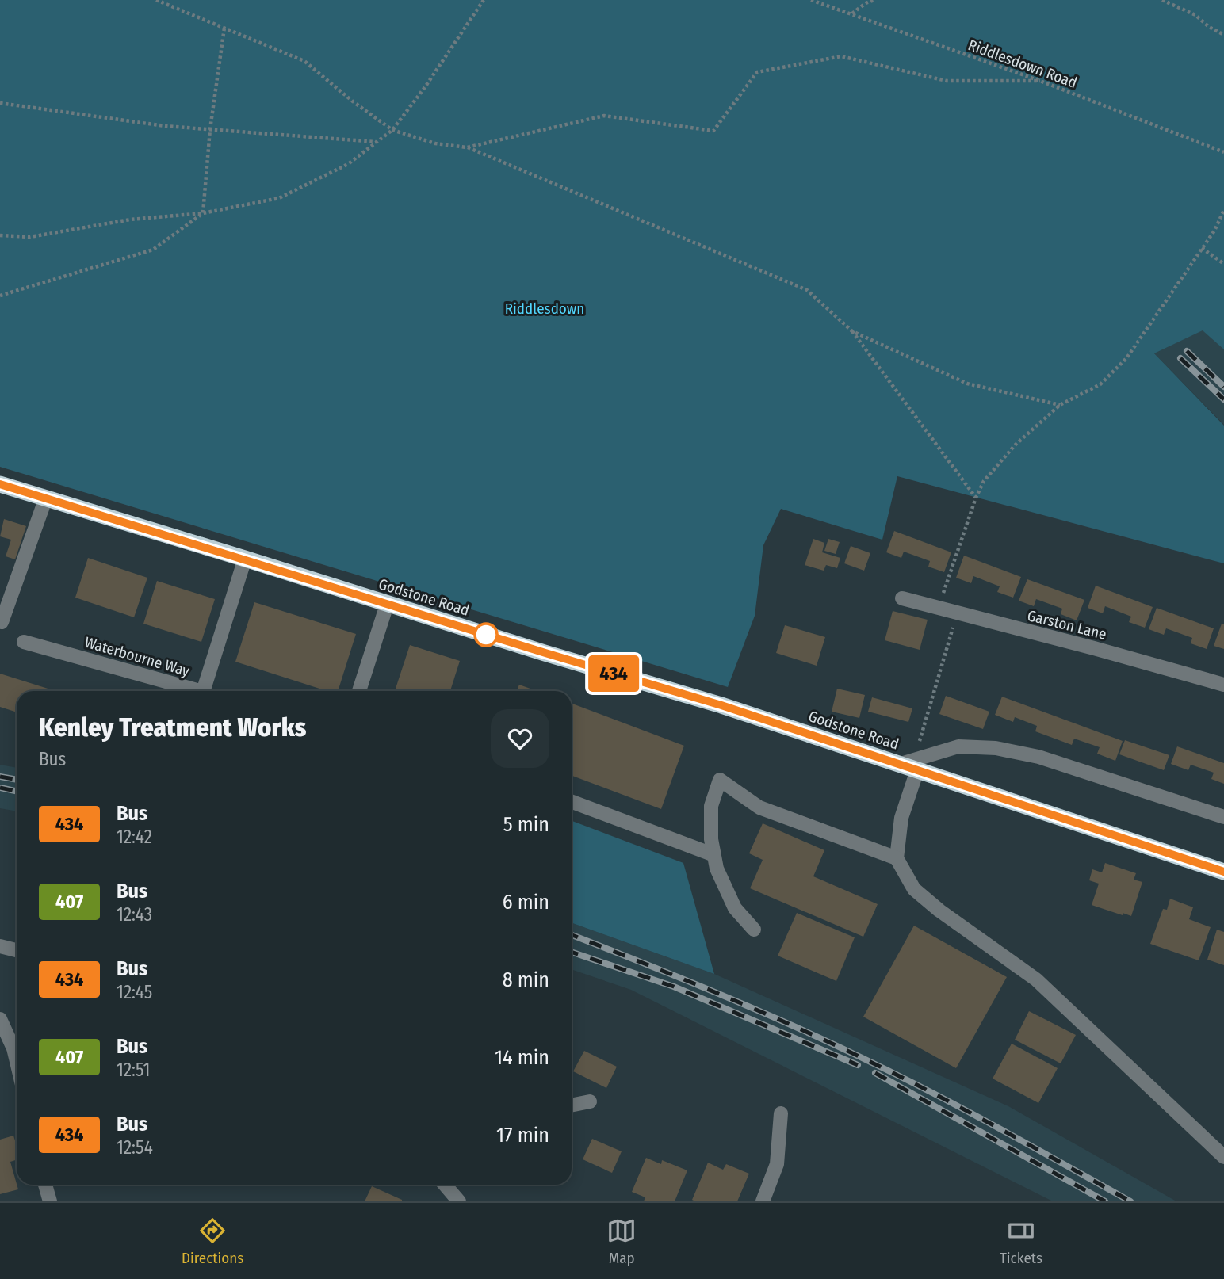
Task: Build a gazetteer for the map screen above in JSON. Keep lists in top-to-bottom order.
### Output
{
  "streets": {
    "highway": ["Godstone Road"],
    "street": ["Garston Lane", "Waterbourne Way"],
    "path": ["Riddlesdown Road"]
  },
  "crossings": [
    ["Godstone Road", "Waterbourne Way"]
  ],
  "parks": ["Riddlesdown"],
  "lines": ["bus line 434"],
  "page": {
    "on_map": "434",
    "heading": ["Kenley Treatment Works", "Bus"],
    "list": [
      {
        "mark": "434",
        "name": "Bus",
        "note": "12:42",
        "value": "5 min"
      },
      {
        "mark": "407",
        "name": "Bus",
        "note": "12:43",
        "value": "6 min"
      },
      {
        "mark": "434",
        "name": "Bus",
        "note": "12:45",
        "value": "8 min"
      },
      {
        "mark": "407",
        "name": "Bus",
        "note": "12:51",
        "value": "14 min"
      },
      {
        "mark": "434",
        "name": "Bus",
        "note": "12:54",
        "value": "17 min"
      }
    ],
    "tabs": ["Directions", "Map", "Tickets"]
  }
}
